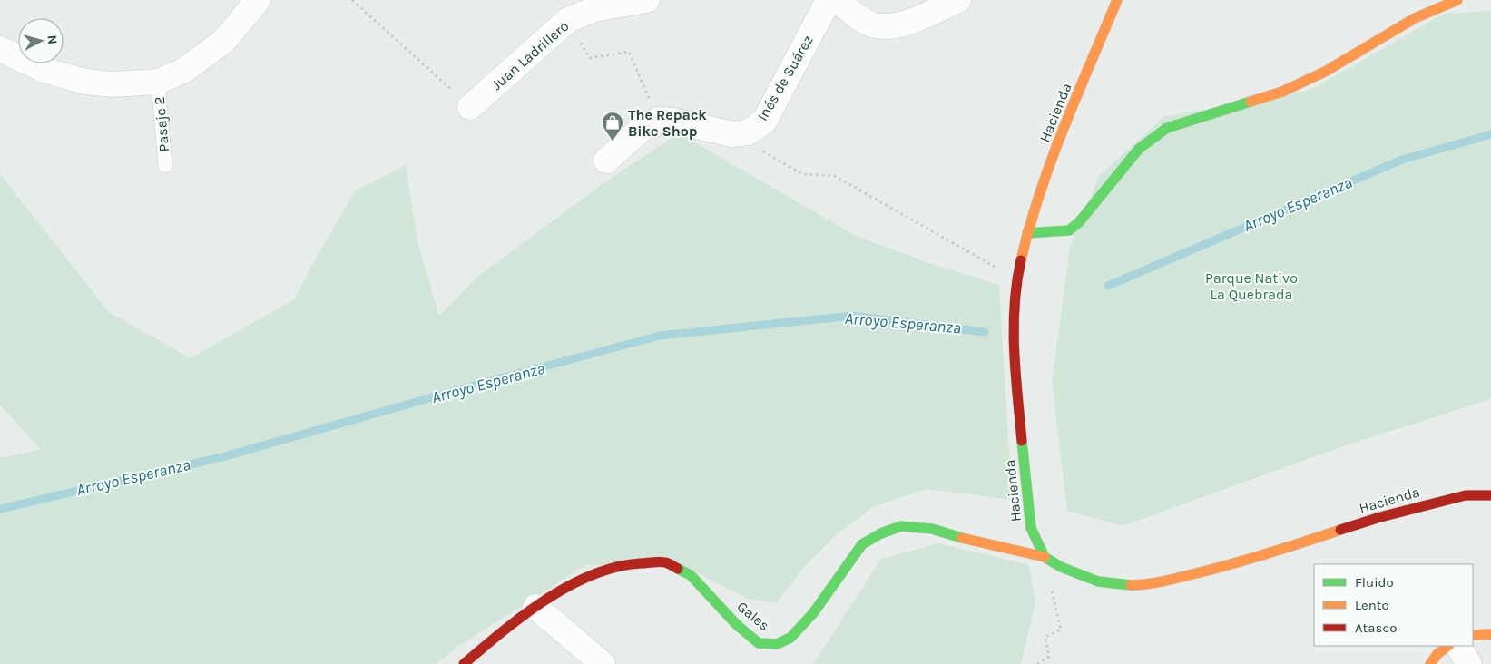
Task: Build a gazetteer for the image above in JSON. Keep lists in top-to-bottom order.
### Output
{
  "streets": {
    "street": [
      "Juan Ladrillero",
      "Inés de Suárez",
      "Hacienda",
      "Gales"
    ],
    "lane": ["Pasaje 2"]
  },
  "crossings": [
    ["Hacienda", "Gales"]
  ],
  "water": ["Arroyo Esperanza"],
  "parks": ["Parque Nativo La Quebrada"],
  "places": {
    "shop": ["The Repack Bike Shop"]
  },
  "legend": ["Fluido", "Lento", "Atasco"],
  "north": "right"
}
